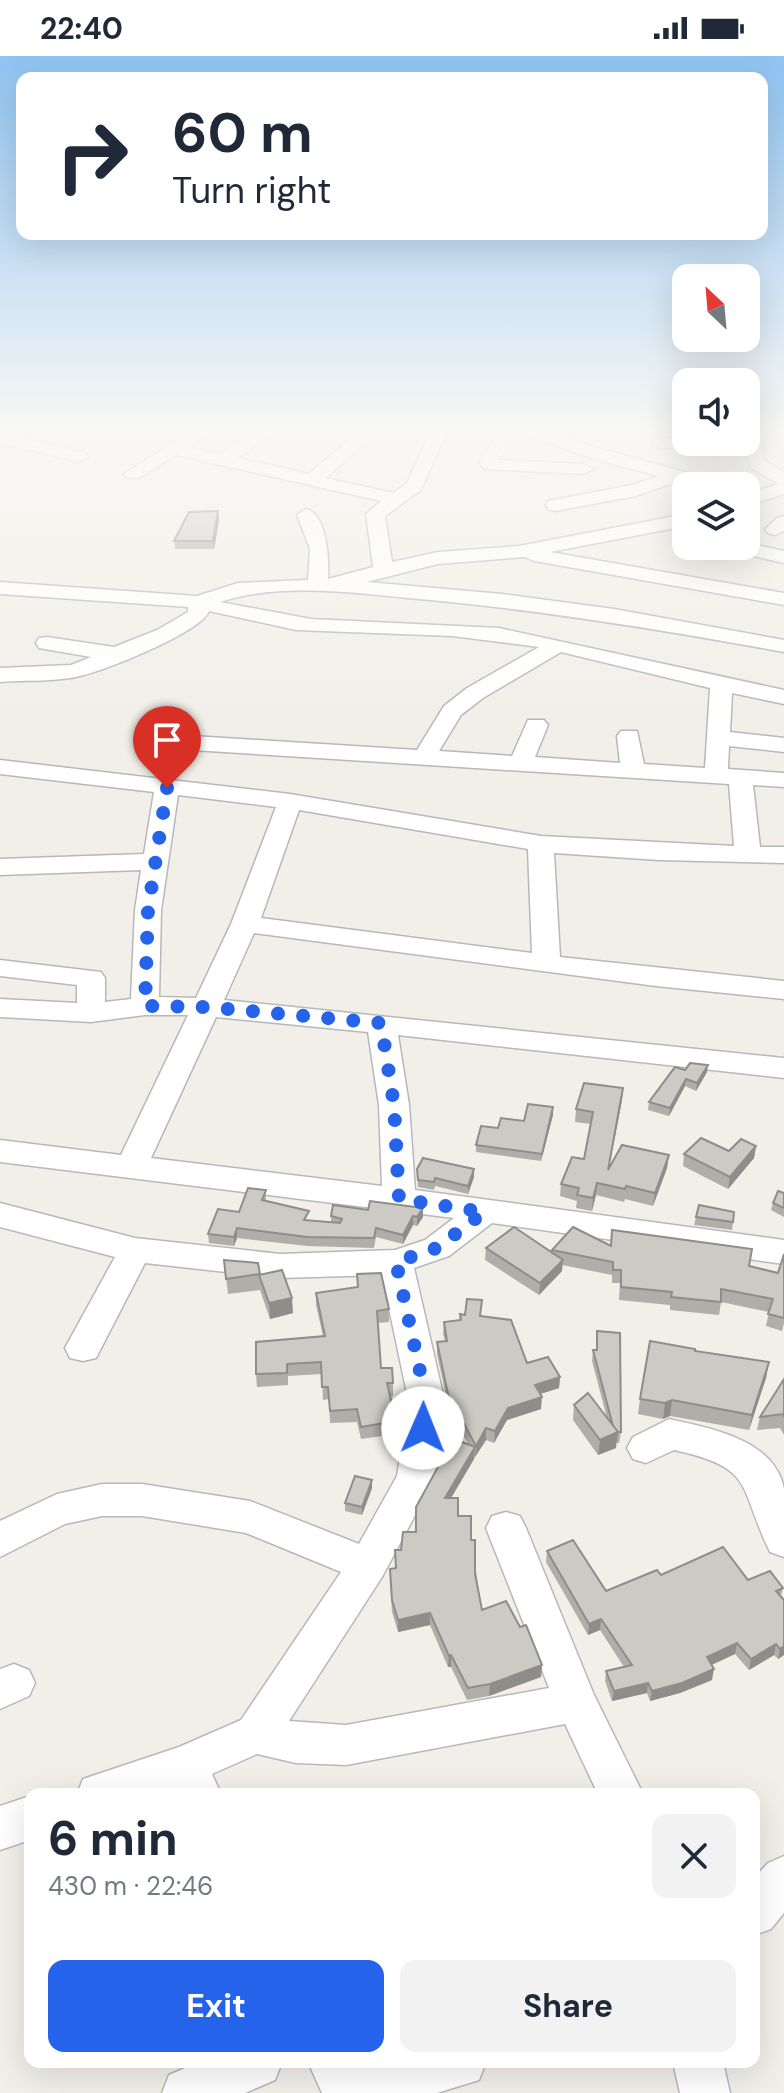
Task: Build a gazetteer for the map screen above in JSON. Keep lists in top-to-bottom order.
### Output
{
  "north": "top left",
  "page": {
    "status": "22:40",
    "turn": ["60 m", "Turn right"],
    "heading": ["6 min", "430 m · 22:46"],
    "buttons": ["Exit", "Share"]
  }
}
